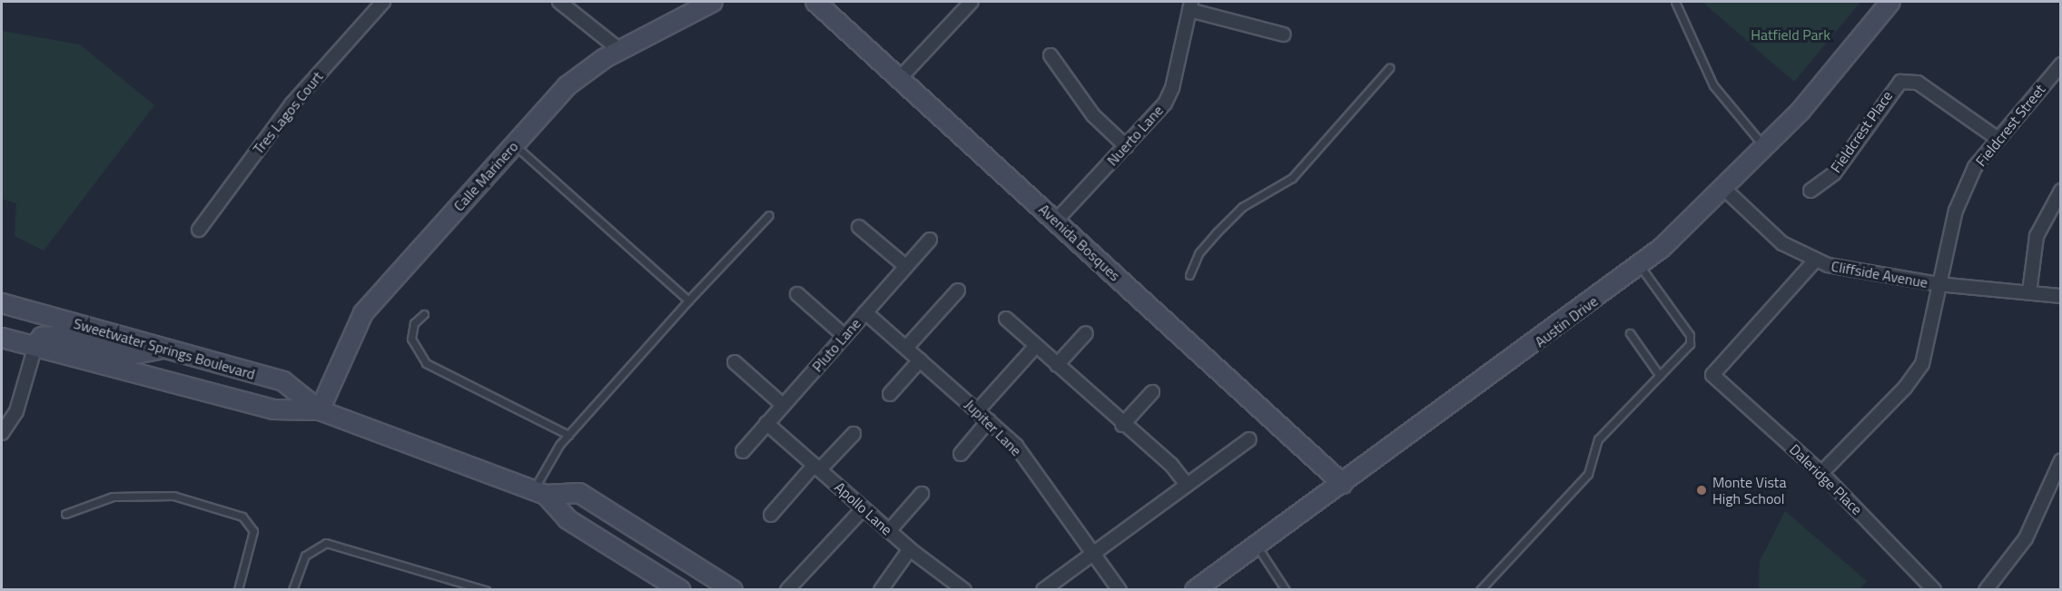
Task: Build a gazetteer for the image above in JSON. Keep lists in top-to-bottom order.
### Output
{
  "streets": {
    "main road": [
      "Calle Marinero",
      "Avenida Bosques",
      "Austin Drive",
      "Sweetwater Springs Boulevard"
    ],
    "street": [
      "Tres Lagos Court",
      "Fieldcrest Street",
      "Fieldcrest Place",
      "Nuerto Lane",
      "Cliffside Avenue",
      "Pluto Lane",
      "Jupiter Lane",
      "Daleridge Place",
      "Apollo Lane"
    ]
  },
  "crossings": [
    ["Fieldcrest Street", "Fieldcrest Place"],
    ["Fieldcrest Street", "Cliffside Avenue"],
    ["Fieldcrest Street", "Daleridge Place"],
    ["Nuerto Lane", "Avenida Bosques"],
    ["Calle Marinero", "Sweetwater Springs Boulevard"],
    ["Avenida Bosques", "Austin Drive"],
    ["Cliffside Avenue", "Austin Drive"],
    ["Cliffside Avenue", "Daleridge Place"],
    ["Pluto Lane", "Jupiter Lane"],
    ["Pluto Lane", "Apollo Lane"]
  ],
  "parks": ["Hatfield Park"],
  "places": ["Monte Vista High School"]
}
